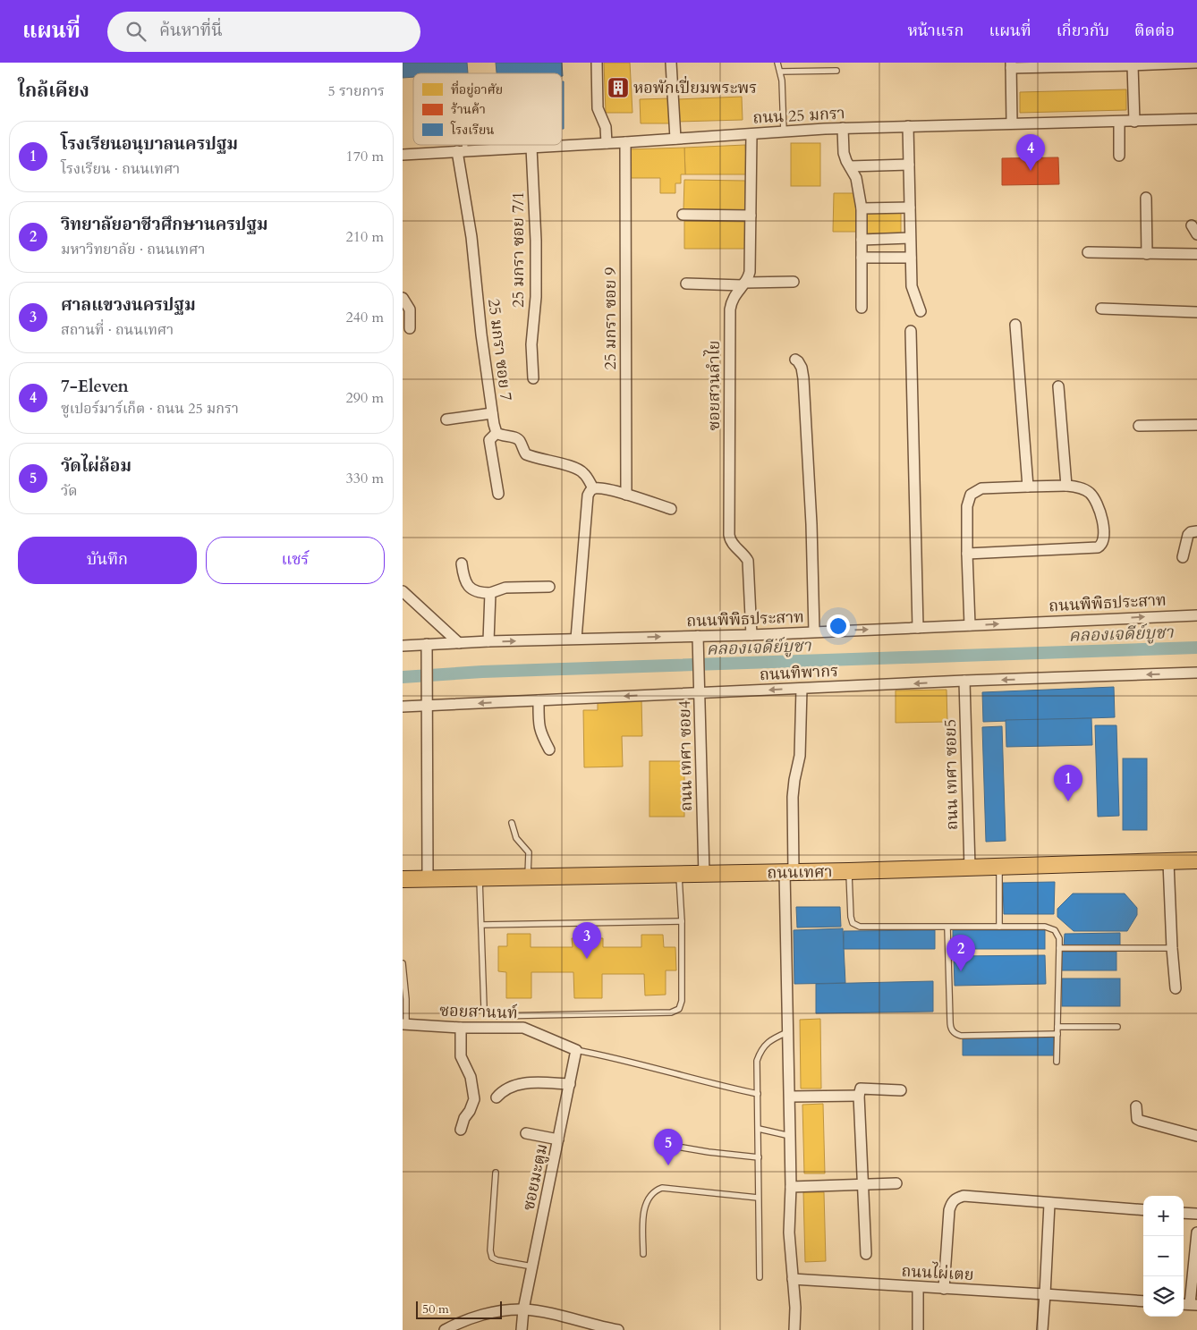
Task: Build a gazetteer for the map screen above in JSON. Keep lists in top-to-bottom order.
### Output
{
  "streets": {
    "main road": ["ถนนเทศา"],
    "street": [
      "ถนน 25 มกรา",
      "25 มกรา ซอย 7/1",
      "25 มกรา ซอย 9",
      "25 มกรา ซอย 7",
      "ซอยสวนลำไย",
      "ถนนพิพิธประสาท",
      "ถนนทิพากร",
      "ถนน เทศา ซอย4",
      "ถนน เทศา ซอย5",
      "ซอยสานนท์",
      "ซอยมะตูม",
      "ถนนไผ่เตย"
    ]
  },
  "crossings": [
    ["ถนน 25 มกรา", "25 มกรา ซอย 7/1"],
    ["ถนน 25 มกรา", "25 มกรา ซอย 9"],
    ["ถนน 25 มกรา", "25 มกรา ซอย 7"],
    ["ถนน 25 มกรา", "ซอยสวนลำไย"],
    ["ซอยสวนลำไย", "ถนนพิพิธประสาท"],
    ["ถนนพิพิธประสาท", "ถนน เทศา ซอย4"],
    ["ถนนทิพากร", "ถนน เทศา ซอย4"],
    ["ถนนทิพากร", "ถนน เทศา ซอย5"],
    ["ถนน เทศา ซอย4", "ถนนเทศา"],
    ["ถนน เทศา ซอย5", "ถนนเทศา"],
    ["ซอยสานนท์", "ซอยมะตูม"]
  ],
  "one_way": ["ถนนพิพิธประสาท", "ถนนทิพากร"],
  "water": ["คลองเจดีย์บูชา"],
  "places": {
    "building": ["หอพักเปี่ยมพระพร"]
  },
  "legend": ["ที่อยู่อาศัย", "ร้านค้า", "โรงเรียน"],
  "scale_bar": "50 m",
  "page": {
    "header": "แผนที่",
    "search": "ค้นหาที่นี่",
    "nav": [
      "หน้าแรก",
      "แผนที่",
      "เกี่ยวกับ",
      "ติดต่อ"
    ],
    "heading": ["ใกล้เคียง", "5 รายการ"],
    "list": [
      {
        "mark": "1",
        "name": "โรงเรียนอนุบาลนครปฐม",
        "note": "โรงเรียน · ถนนเทศา",
        "value": "170 m"
      },
      {
        "mark": "2",
        "name": "วิทยาลัยอาชีวศึกษานครปฐม",
        "note": "มหาวิทยาลัย · ถนนเทศา",
        "value": "210 m"
      },
      {
        "mark": "3",
        "name": "ศาลแขวงนครปฐม",
        "note": "สถานที่ · ถนนเทศา",
        "value": "240 m"
      },
      {
        "mark": "4",
        "name": "7-Eleven",
        "note": "ซูเปอร์มาร์เก็ต · ถนน 25 มกรา",
        "value": "290 m"
      },
      {
        "mark": "5",
        "name": "วัดไผ่ล้อม",
        "note": "วัด",
        "value": "330 m"
      }
    ],
    "pins": [
      "4",
      "1",
      "3",
      "2",
      "5"
    ],
    "buttons": ["บันทึก", "แชร์"],
    "map_buttons": ["+", "−"],
    "scale": "50 m"
  }
}
